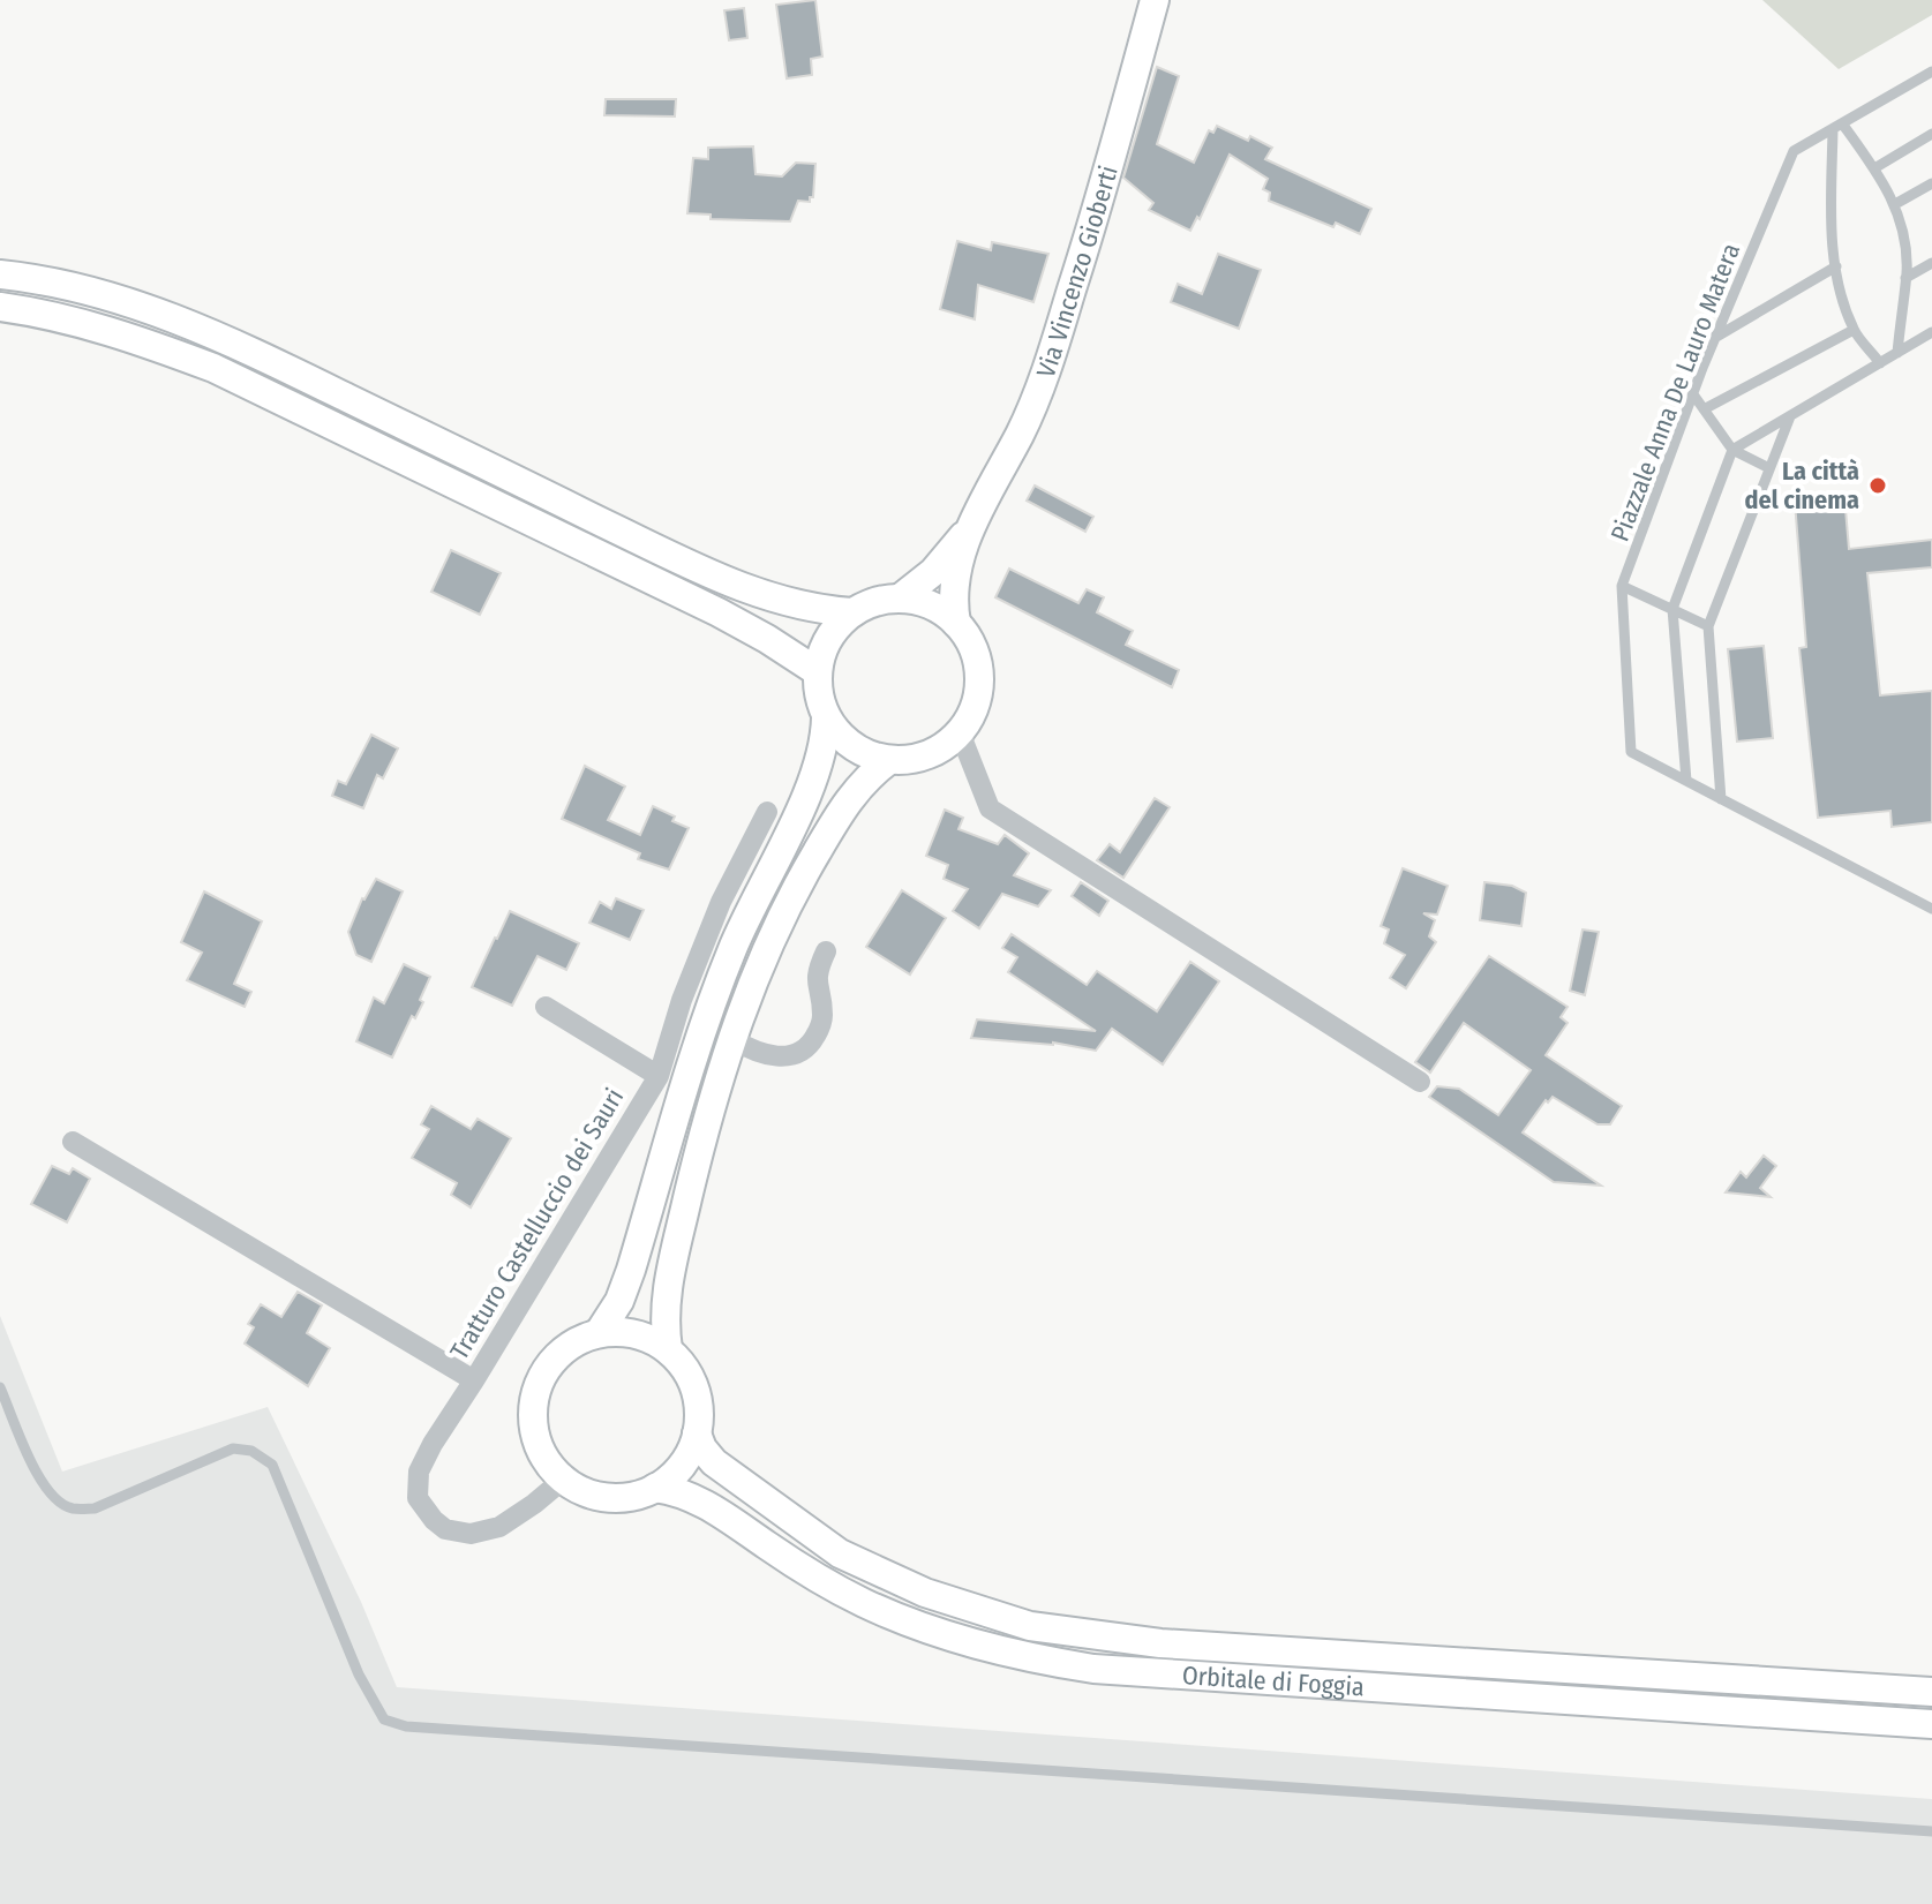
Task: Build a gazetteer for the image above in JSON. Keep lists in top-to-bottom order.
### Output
{
  "streets": {
    "main road": ["Via Vincenzo Gioberti", "Orbitale di Foggia"],
    "street": ["Tratturo Castelluccio dei Sauri"],
    "lane": ["Piazzale Anna De Lauro Matera"]
  },
  "crossings": [
    ["Tratturo Castelluccio dei Sauri", "Orbitale di Foggia"]
  ],
  "places": ["La città del cinema"]
}
